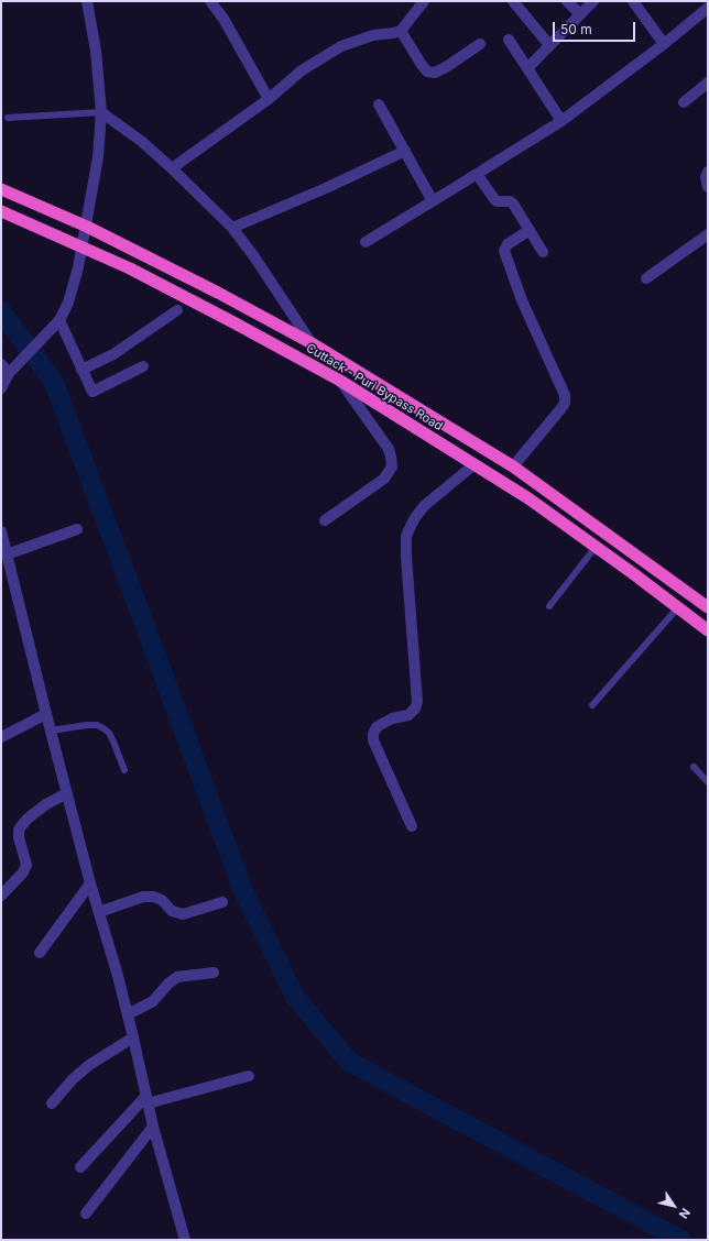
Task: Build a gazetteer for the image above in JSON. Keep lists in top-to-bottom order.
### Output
{
  "streets": {
    "highway": ["Cuttack - Puri Bypass Road"]
  },
  "scale_bar": "50 m",
  "north": "bottom right"
}
